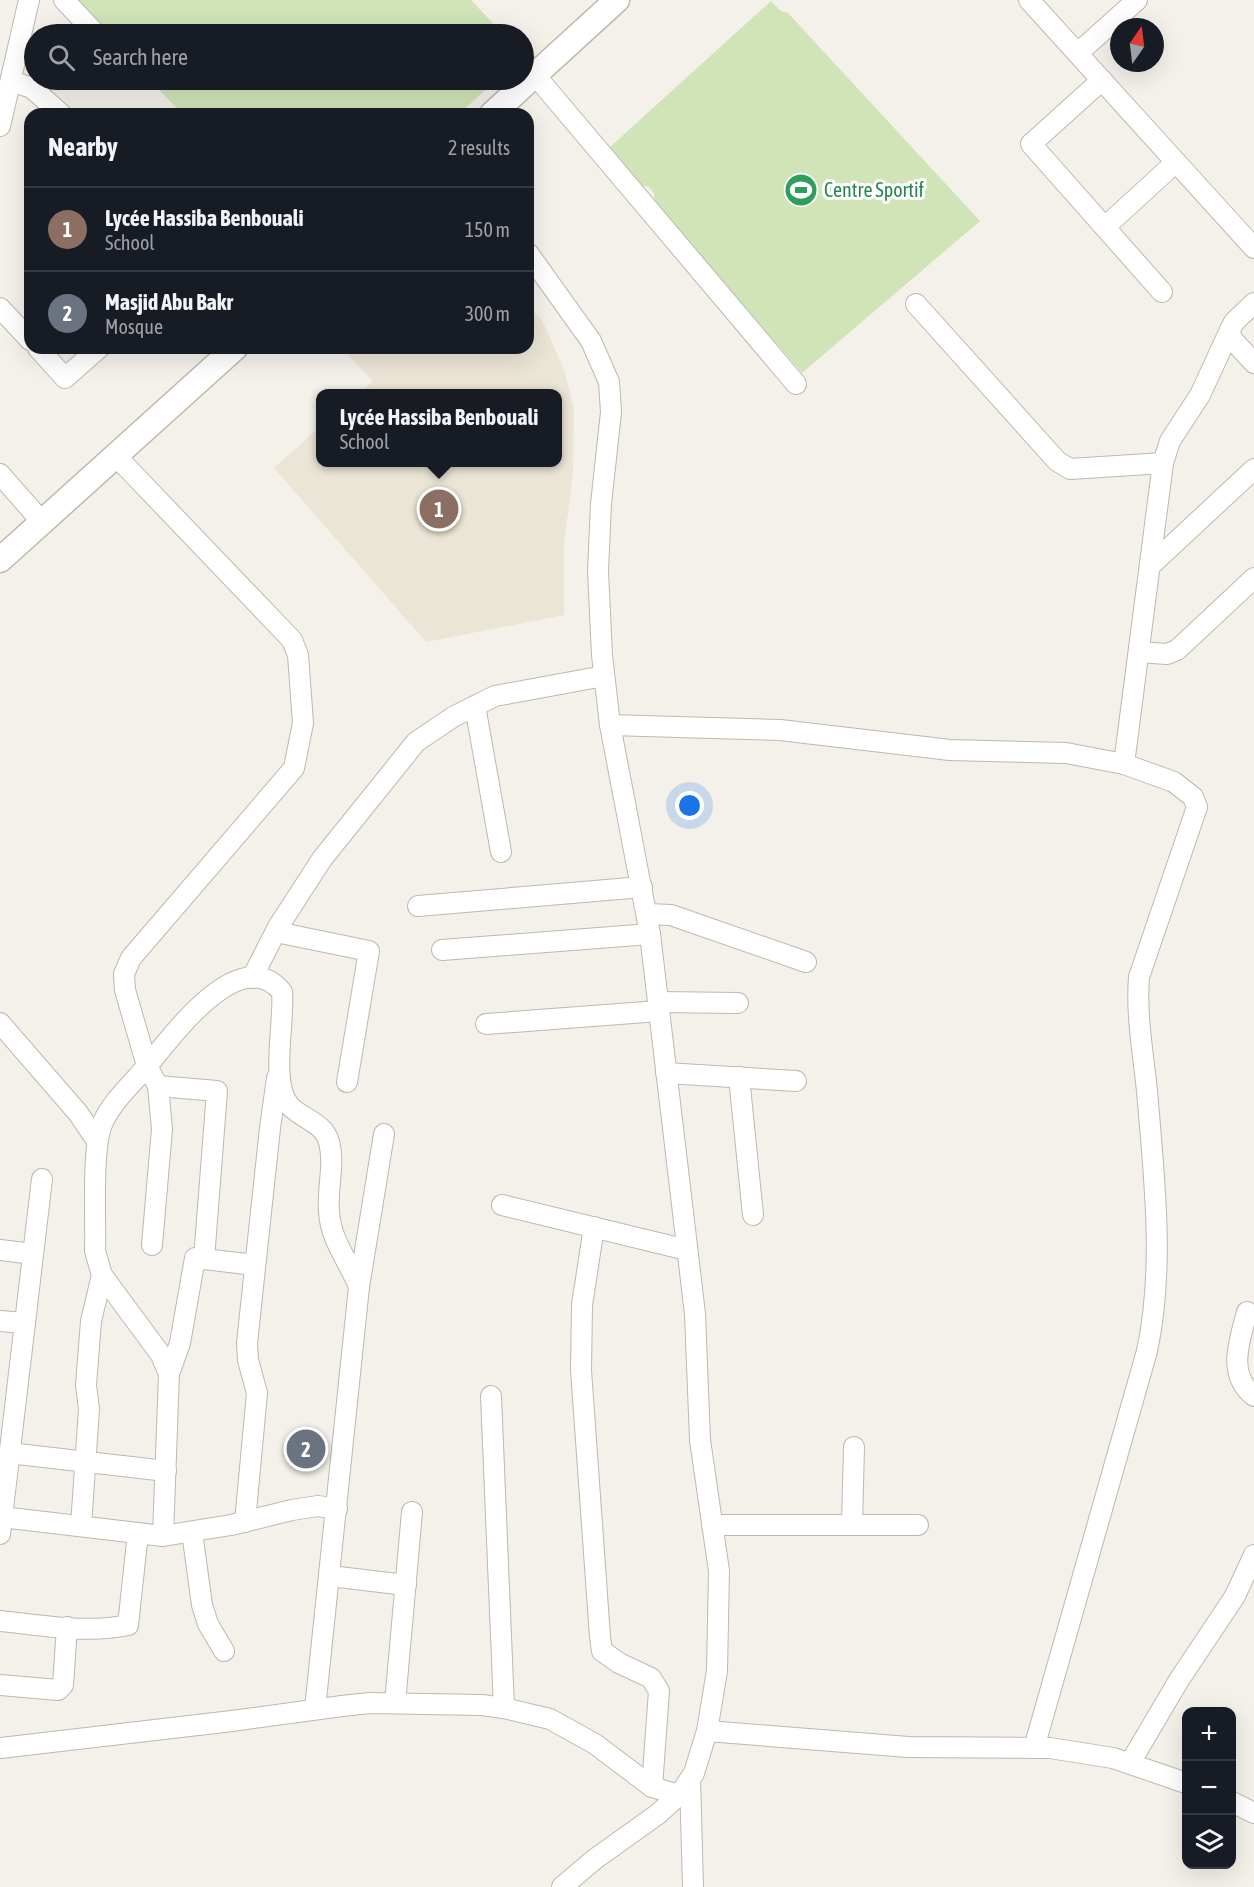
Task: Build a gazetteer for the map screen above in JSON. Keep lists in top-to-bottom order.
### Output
{
  "places": {
    "sports": ["Centre Sportif"]
  },
  "north": "top",
  "page": {
    "search": "Search here",
    "heading": ["Nearby", "2 results"],
    "list": [
      {
        "mark": "1",
        "name": "Lycée Hassiba Benbouali",
        "note": "School",
        "value": "150 m"
      },
      {
        "mark": "2",
        "name": "Masjid Abu Bakr",
        "note": "Mosque",
        "value": "300 m"
      }
    ],
    "popup": ["Lycée Hassiba Benbouali", "School"],
    "pins": ["1", "2"],
    "map_buttons": ["+", "−"]
  }
}
